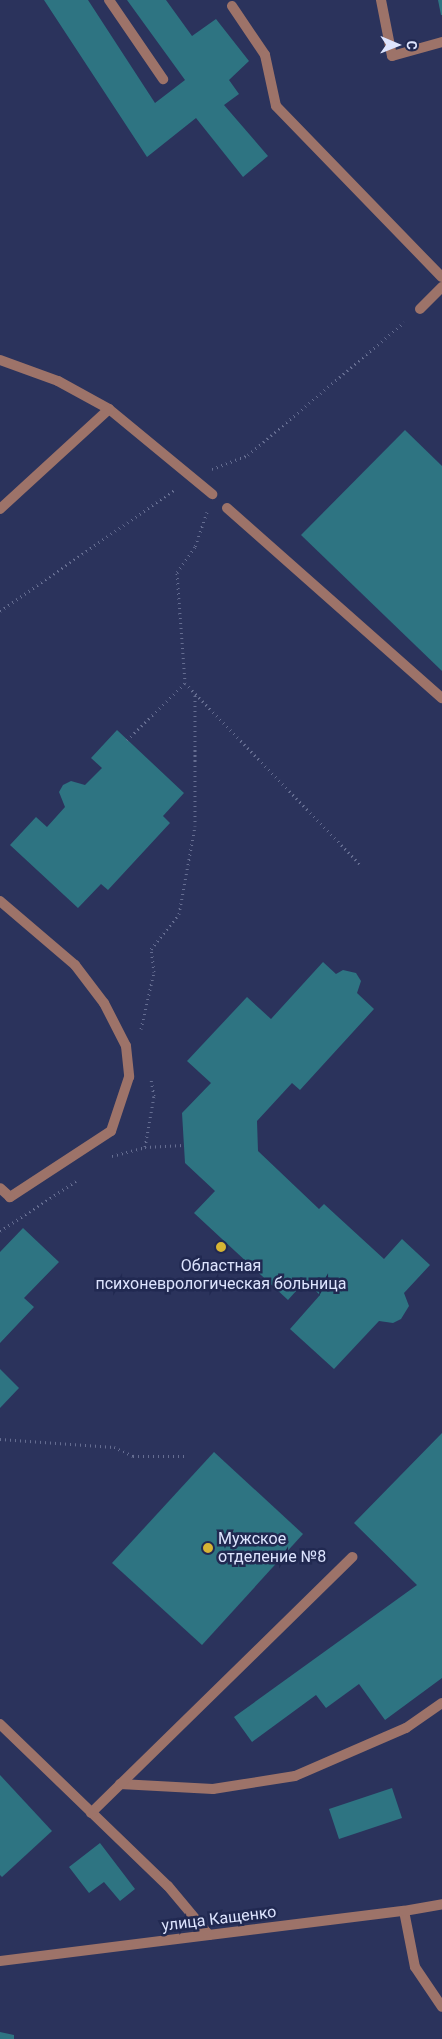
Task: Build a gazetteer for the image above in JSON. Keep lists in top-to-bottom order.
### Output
{
  "streets": {
    "street": ["улица Кащенко"]
  },
  "places": ["Областная психоневрологическая больница", "Мужское отделение №8"],
  "north": "right"
}
